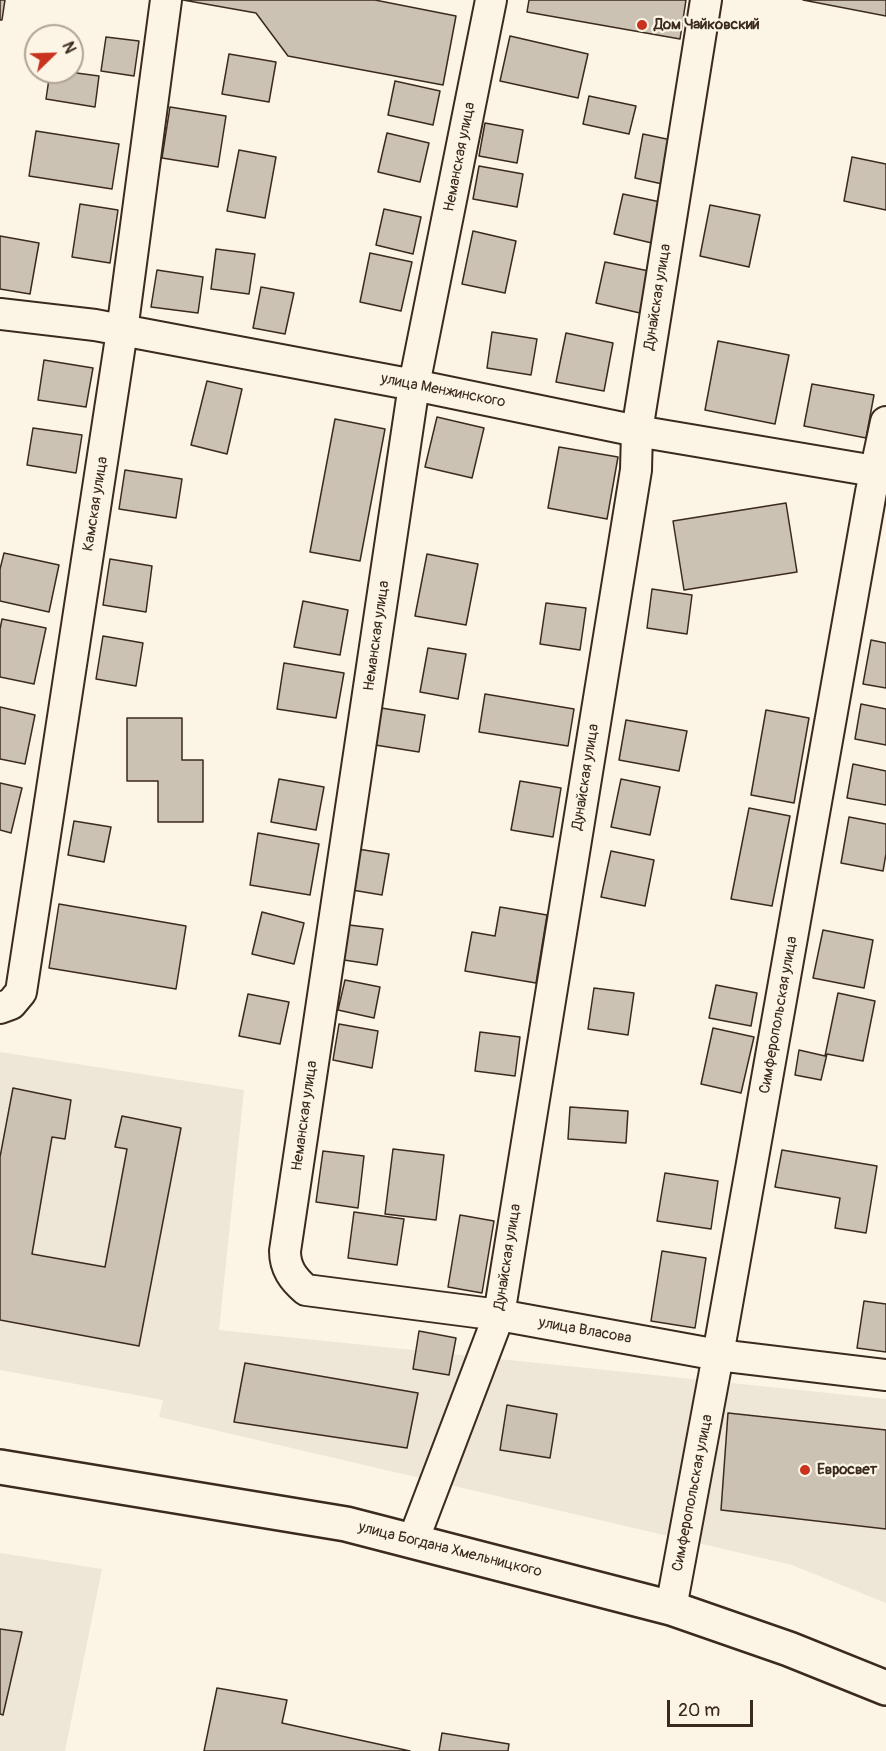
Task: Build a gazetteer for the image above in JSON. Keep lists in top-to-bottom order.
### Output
{
  "streets": {
    "main road": ["улица Богдана Хмельницкого"],
    "street": [
      "Неманская улица",
      "Дунайская улица",
      "улица Менжинского",
      "Камская улица",
      "Симферопольская улица",
      "улица Власова"
    ]
  },
  "crossings": [
    ["Неманская улица", "улица Менжинского"],
    ["Неманская улица", "улица Власова"],
    ["Дунайская улица", "улица Менжинского"],
    ["Дунайская улица", "улица Власова"],
    ["Дунайская улица", "улица Богдана Хмельницкого"],
    ["улица Менжинского", "Камская улица"],
    ["улица Менжинского", "Симферопольская улица"],
    ["Симферопольская улица", "улица Власова"],
    ["Симферопольская улица", "улица Богдана Хмельницкого"]
  ],
  "places": ["Дом Чайковский", "Евросвет"],
  "scale_bar": "20 m",
  "north": "top right"
}
